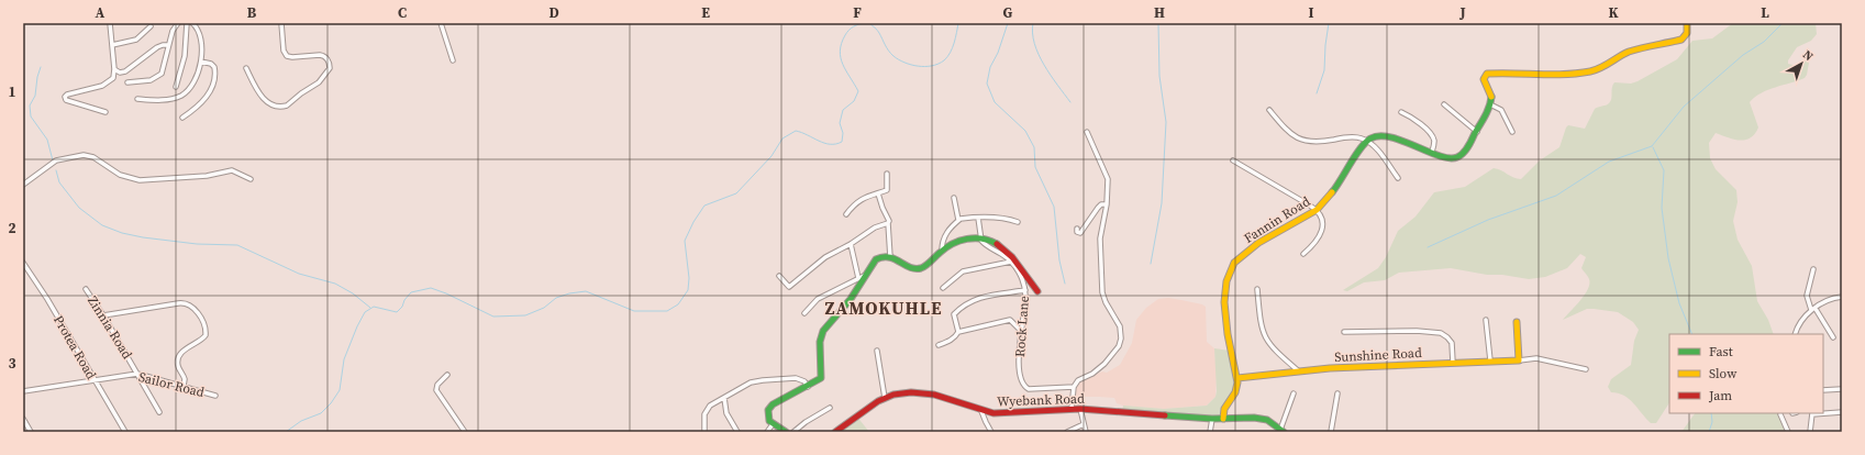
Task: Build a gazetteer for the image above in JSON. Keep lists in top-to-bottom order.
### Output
{
  "streets": {
    "street": [
      "Fannin Road",
      "Rock Lane",
      "Zinnia Road",
      "Protea Road",
      "Sunshine Road",
      "Sailor Road",
      "Wyebank Road"
    ]
  },
  "crossings": [
    ["Fannin Road", "Sunshine Road"],
    ["Fannin Road", "Wyebank Road"],
    ["Zinnia Road", "Sailor Road"],
    ["Protea Road", "Sailor Road"]
  ],
  "districts": ["ZAMOKUHLE"],
  "legend": ["Fast", "Slow", "Jam"],
  "north": "top right",
  "grid": {
    "columns": [
      "A",
      "B",
      "C",
      "D",
      "E",
      "F",
      "G",
      "H",
      "I",
      "J",
      "K",
      "L"
    ],
    "rows": ["1", "2", "3"]
  }
}
